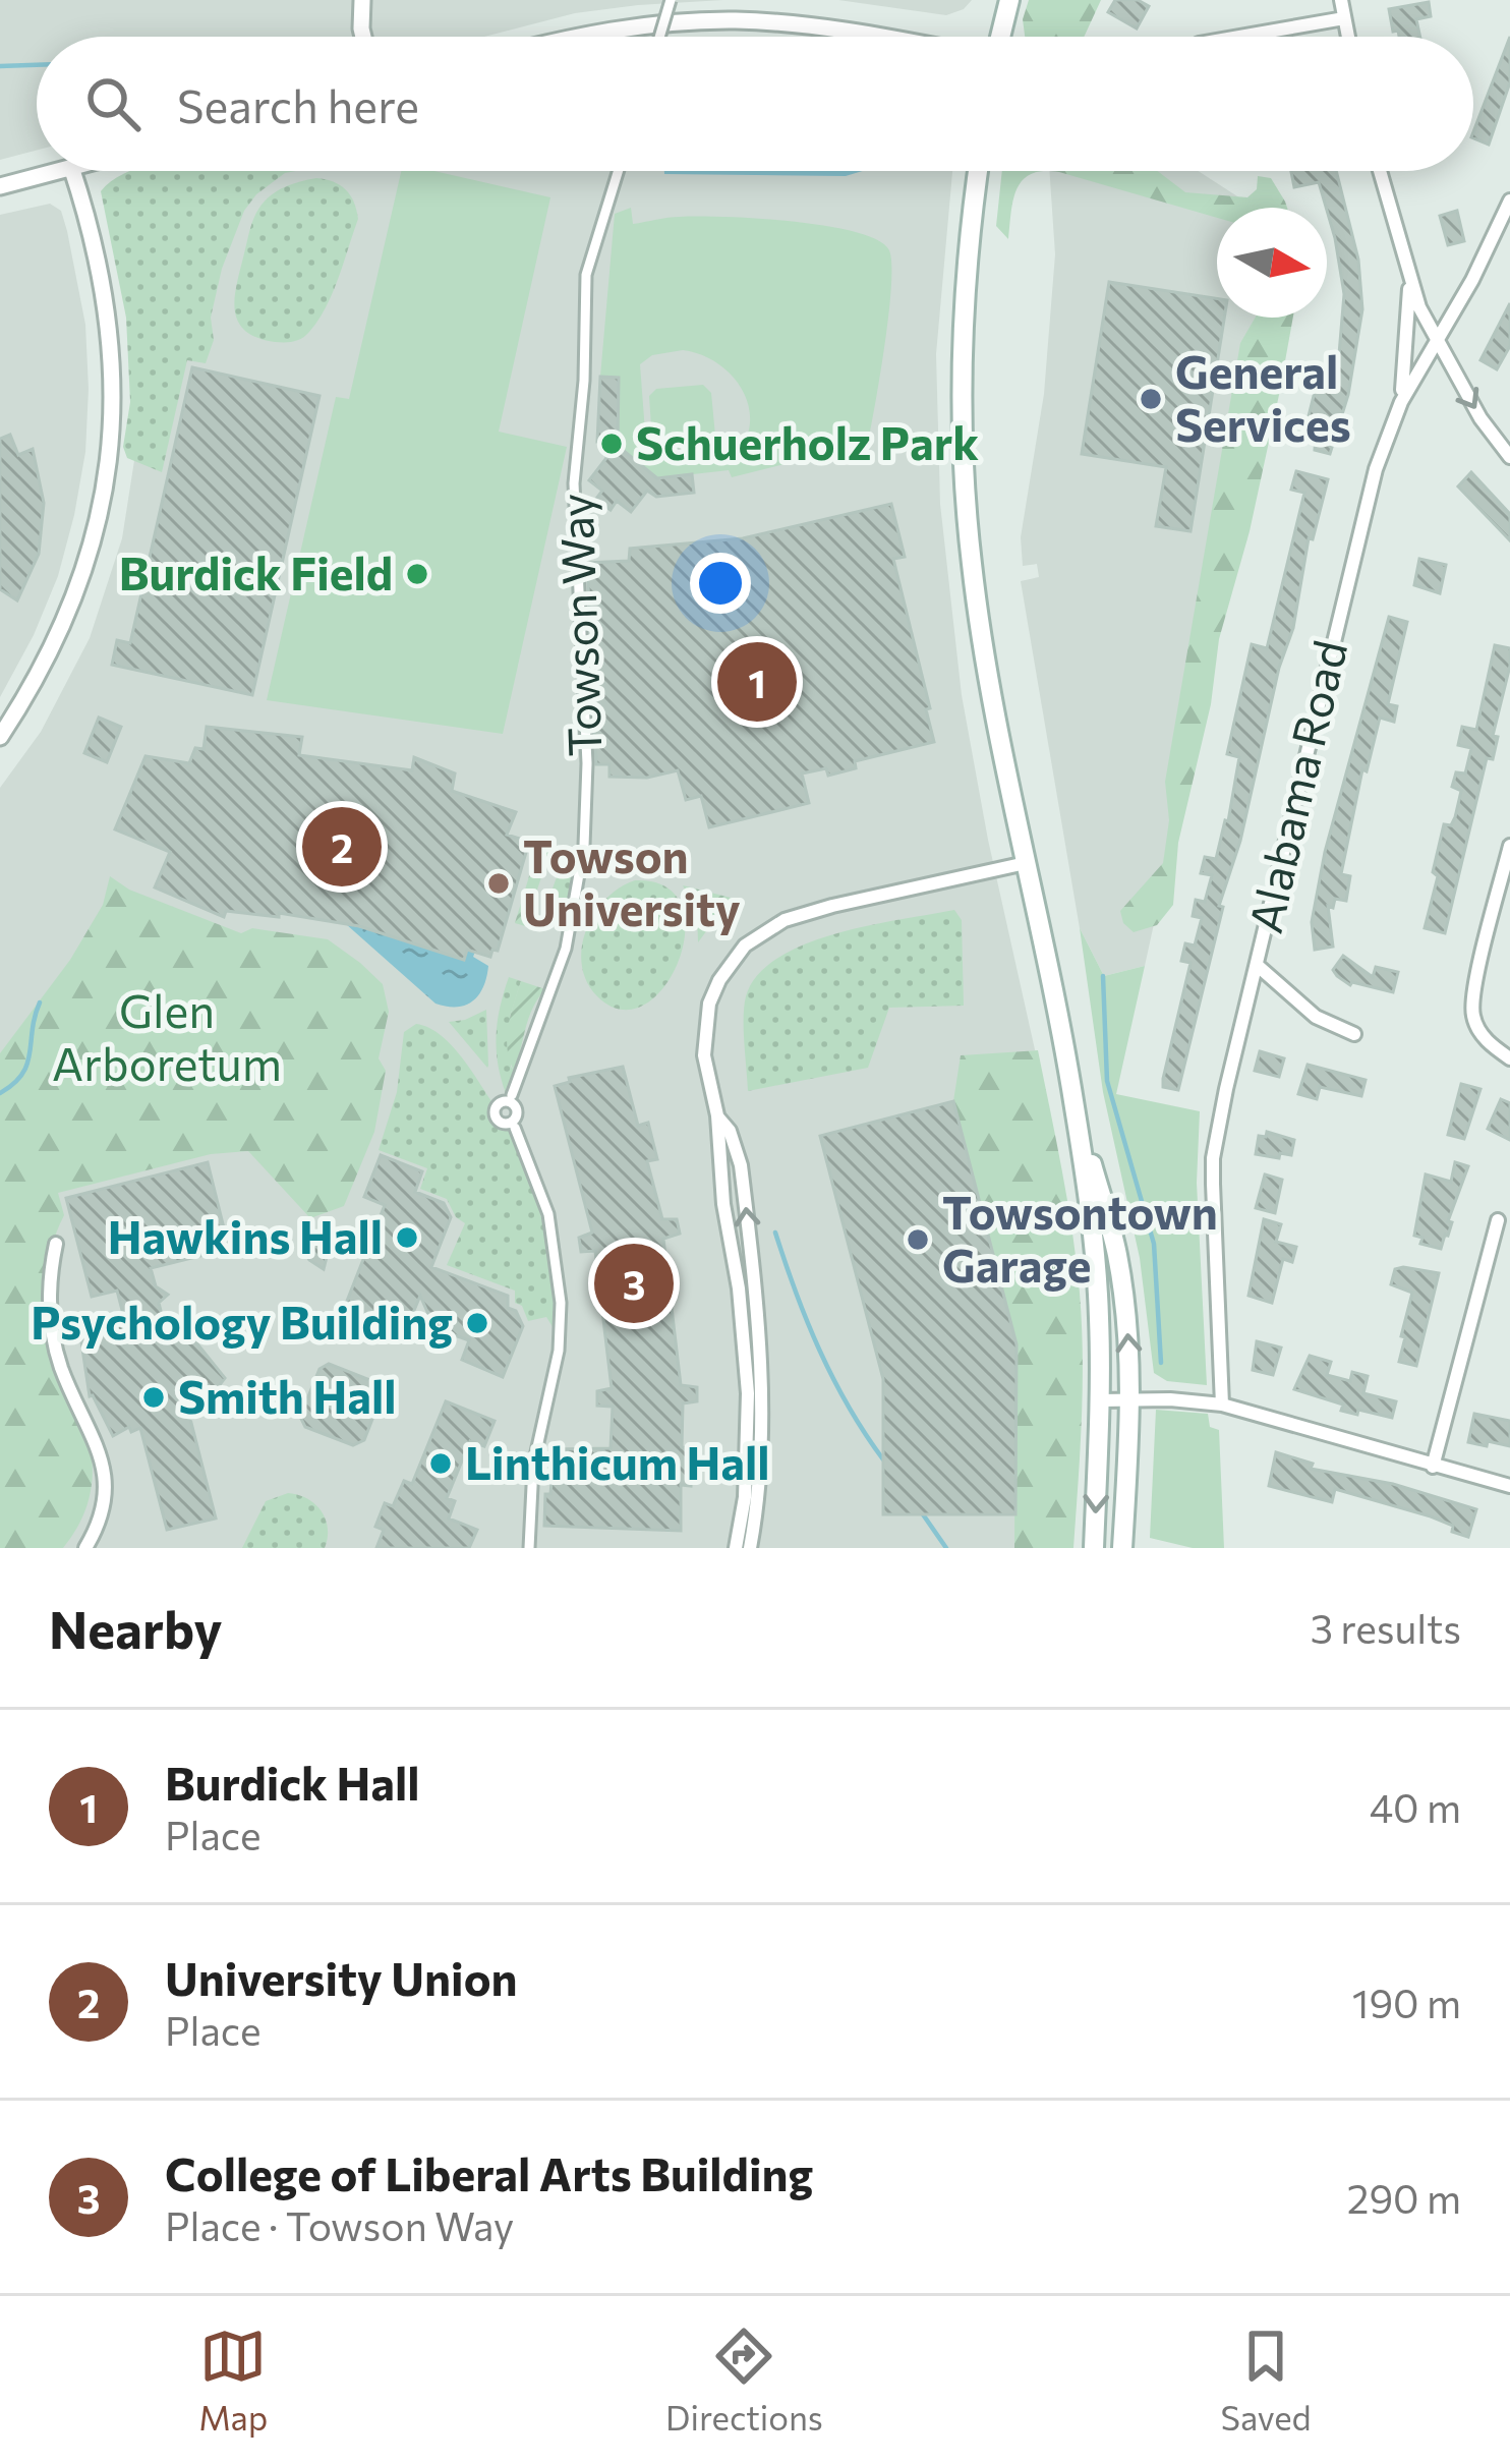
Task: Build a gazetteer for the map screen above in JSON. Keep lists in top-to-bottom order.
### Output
{
  "streets": {
    "street": ["Towson Way", "Alabama Road"]
  },
  "parks": ["Glen Arboretum"],
  "places": [
    "General Services",
    "Schuerholz Park",
    "Burdick Field",
    "Towson University",
    "Hawkins Hall",
    "Towsontown Garage",
    "Psychology Building",
    "Smith Hall",
    "Linthicum Hall"
  ],
  "north": "right",
  "page": {
    "search": "Search here",
    "pins": ["1", "2", "3"],
    "heading": ["Nearby", "3 results"],
    "list": [
      {
        "mark": "1",
        "name": "Burdick Hall",
        "note": "Place",
        "value": "40 m"
      },
      {
        "mark": "2",
        "name": "University Union",
        "note": "Place",
        "value": "190 m"
      },
      {
        "mark": "3",
        "name": "College of Liberal Arts Building",
        "note": "Place · Towson Way",
        "value": "290 m"
      }
    ],
    "nav": ["Map", "Directions", "Saved"]
  }
}
